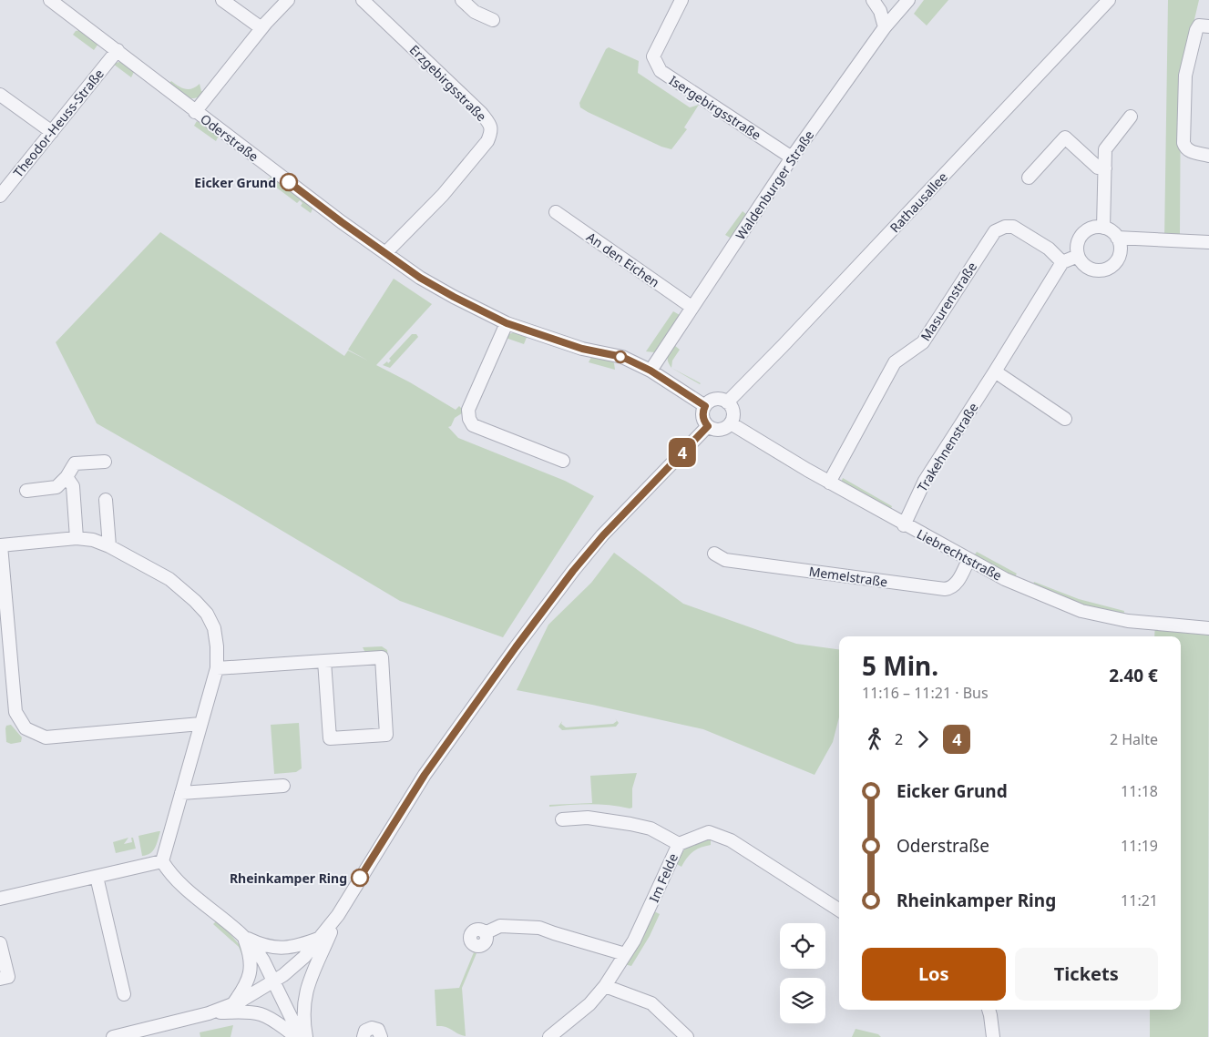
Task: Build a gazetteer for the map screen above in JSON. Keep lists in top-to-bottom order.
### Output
{
  "streets": {
    "street": [
      "Erzgebirgsstraße",
      "Isergebirgsstraße",
      "Theodor-Heuss-Straße",
      "Oderstraße",
      "Waldenburger Straße",
      "Rathausallee",
      "An den Eichen",
      "Masurenstraße",
      "Trakehnenstraße",
      "Liebrechtstraße",
      "Memelstraße",
      "Im Felde"
    ]
  },
  "crossings": [
    ["Erzgebirgsstraße", "Oderstraße"],
    ["Isergebirgsstraße", "Waldenburger Straße"],
    ["Theodor-Heuss-Straße", "Oderstraße"],
    ["Oderstraße", "Waldenburger Straße"],
    ["Oderstraße", "Rathausallee"],
    ["Oderstraße", "Liebrechtstraße"],
    ["Waldenburger Straße", "An den Eichen"],
    ["Rathausallee", "Liebrechtstraße"],
    ["Masurenstraße", "Trakehnenstraße"],
    ["Masurenstraße", "Liebrechtstraße"],
    ["Trakehnenstraße", "Liebrechtstraße"],
    ["Liebrechtstraße", "Memelstraße"]
  ],
  "places": ["Eicker Grund", "Rheinkamper Ring"],
  "lines": ["bus line 4"],
  "page": {
    "on_map": "4",
    "heading": ["5 Min.", "11:16 – 11:21 · Bus", "2.40 €"],
    "legs": ["2", "4", "2 Halte"],
    "list": [
      {
        "name": "Eicker Grund",
        "value": "11:18"
      },
      {
        "name": "Oderstraße",
        "value": "11:19"
      },
      {
        "name": "Rheinkamper Ring",
        "value": "11:21"
      }
    ],
    "buttons": ["Los", "Tickets"]
  }
}
